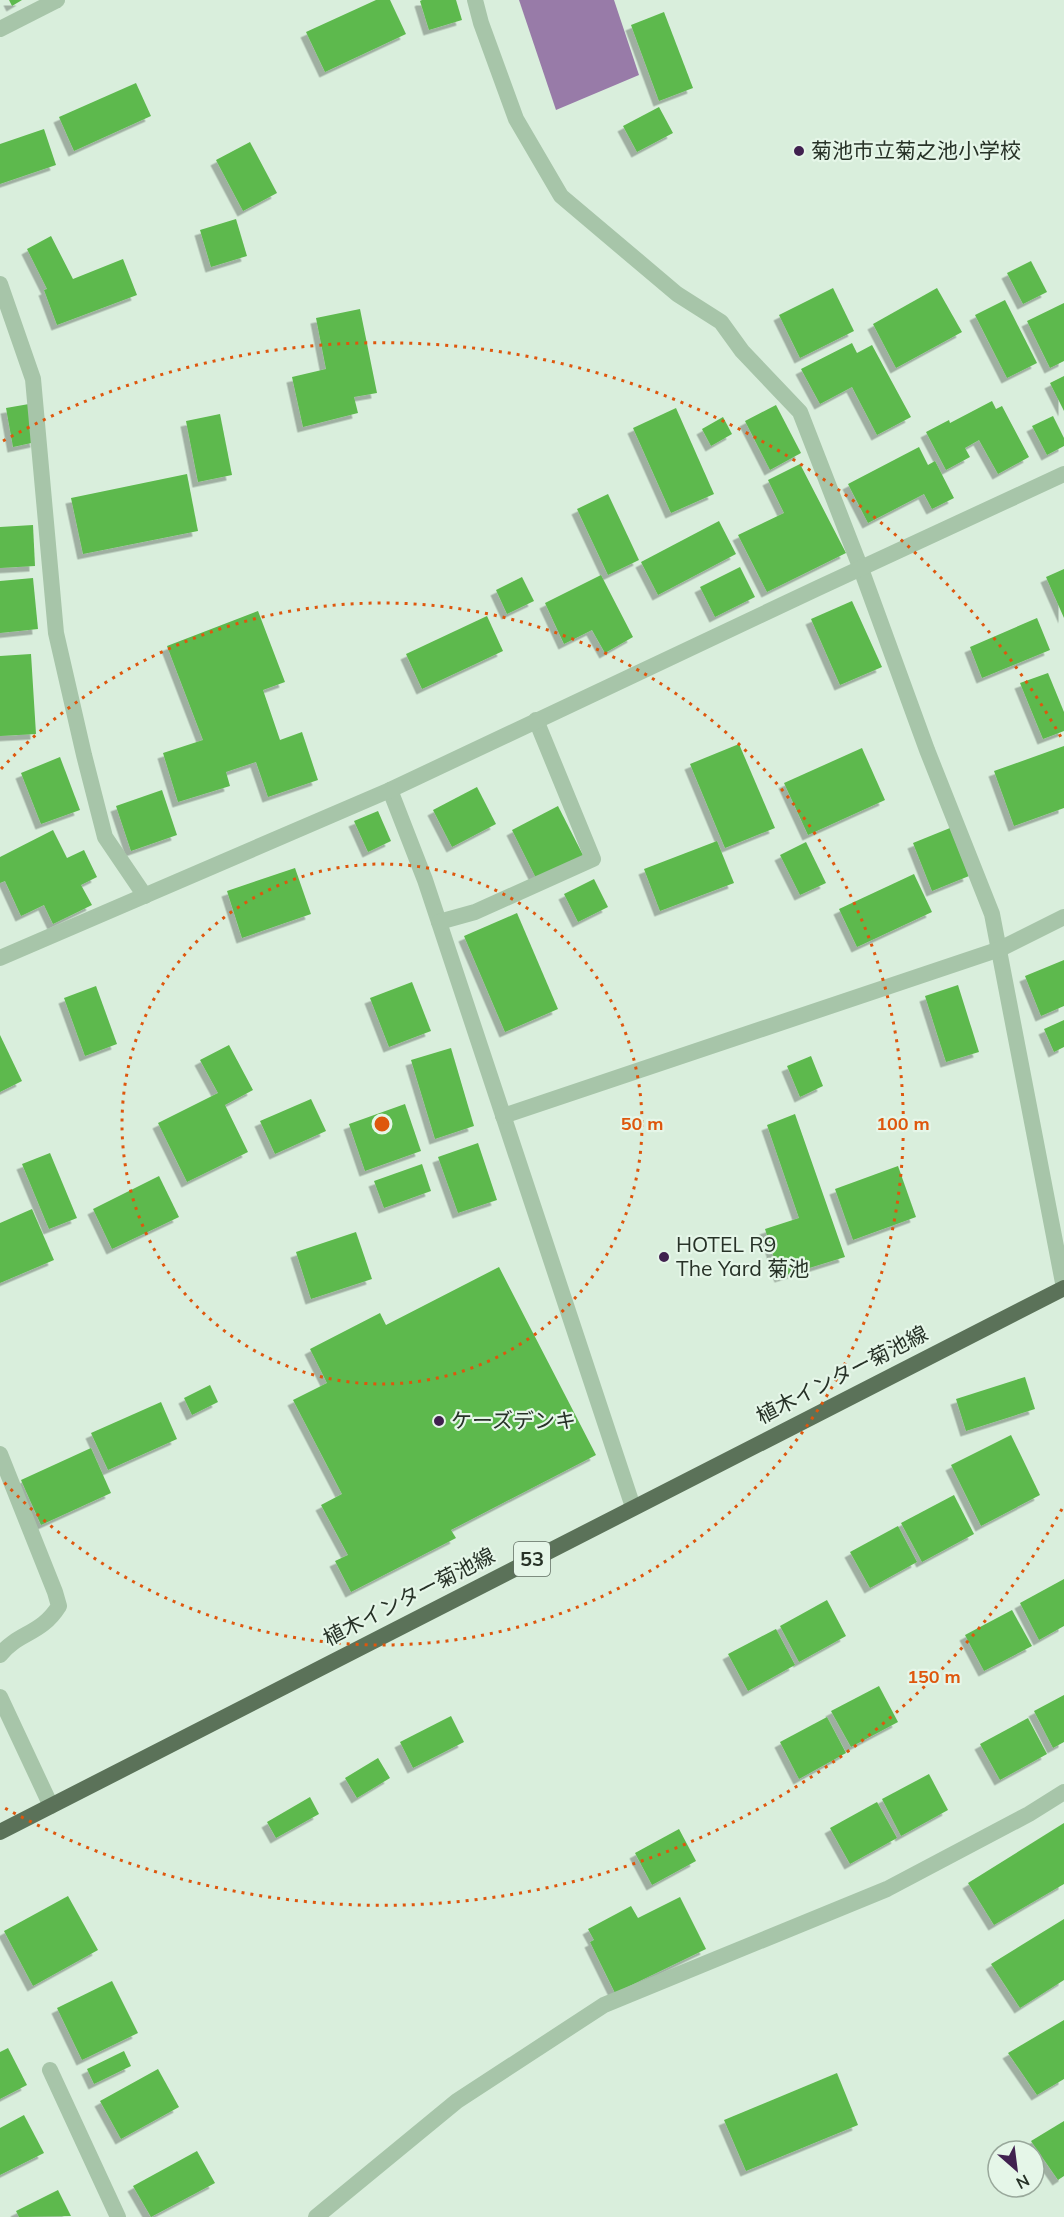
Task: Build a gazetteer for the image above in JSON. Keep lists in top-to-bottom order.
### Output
{
  "streets": {
    "main road": ["植木インター菊池線", "53"]
  },
  "places": ["菊池市立菊之池小学校", "HOTEL R9 The Yard 菊池", "ケーズデンキ"],
  "north": "bottom right",
  "rings": ["50 m", "100 m", "150 m"]
}
